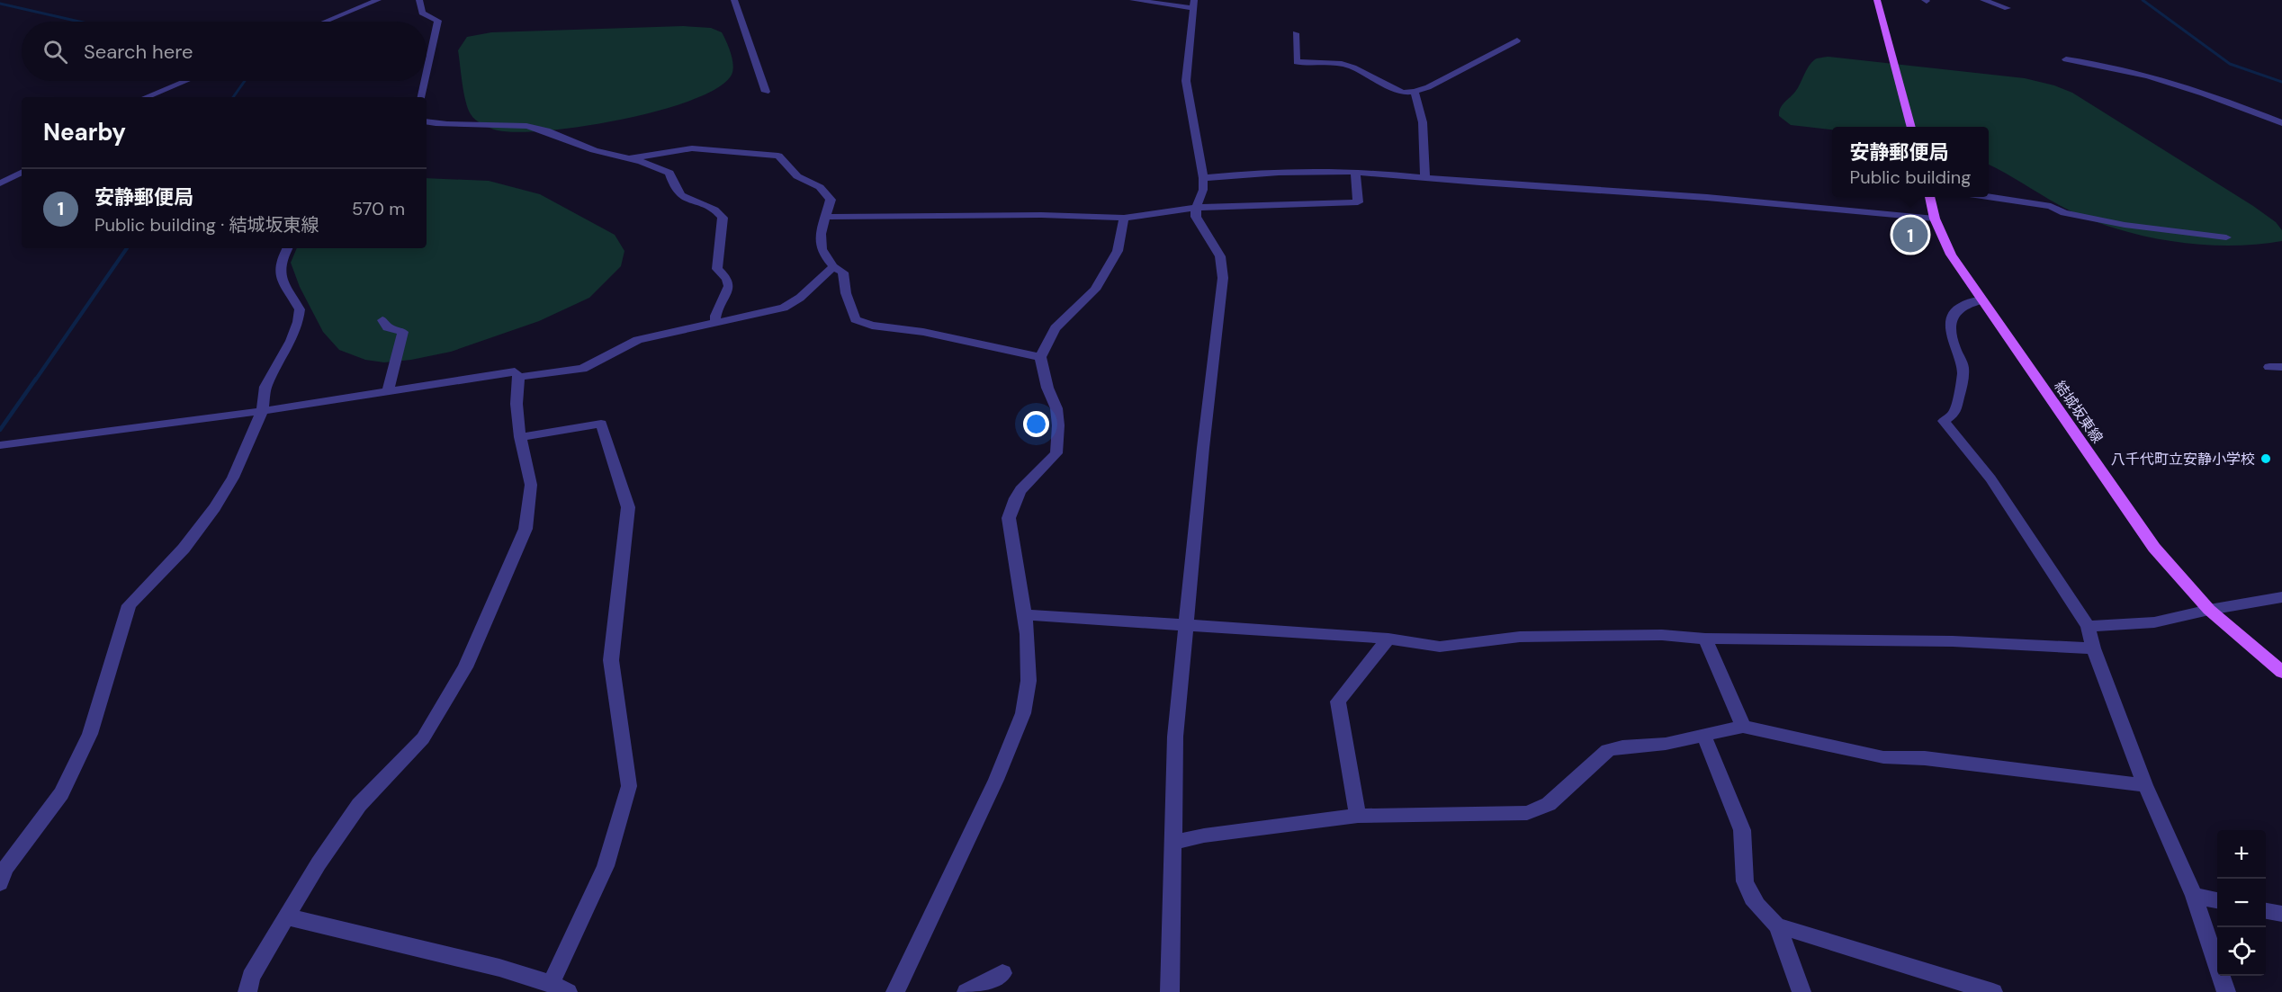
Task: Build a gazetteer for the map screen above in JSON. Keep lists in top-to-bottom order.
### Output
{
  "streets": {
    "main road": ["結城坂東線"]
  },
  "places": ["八千代町立安静小学校"],
  "page": {
    "search": "Search here",
    "heading": "Nearby",
    "popup": ["安静郵便局", "Public building"],
    "list": [
      {
        "mark": "1",
        "name": "安静郵便局",
        "note": "Public building · 結城坂東線",
        "value": "570 m"
      }
    ],
    "pins": "1",
    "map_buttons": ["+", "−"]
  }
}
